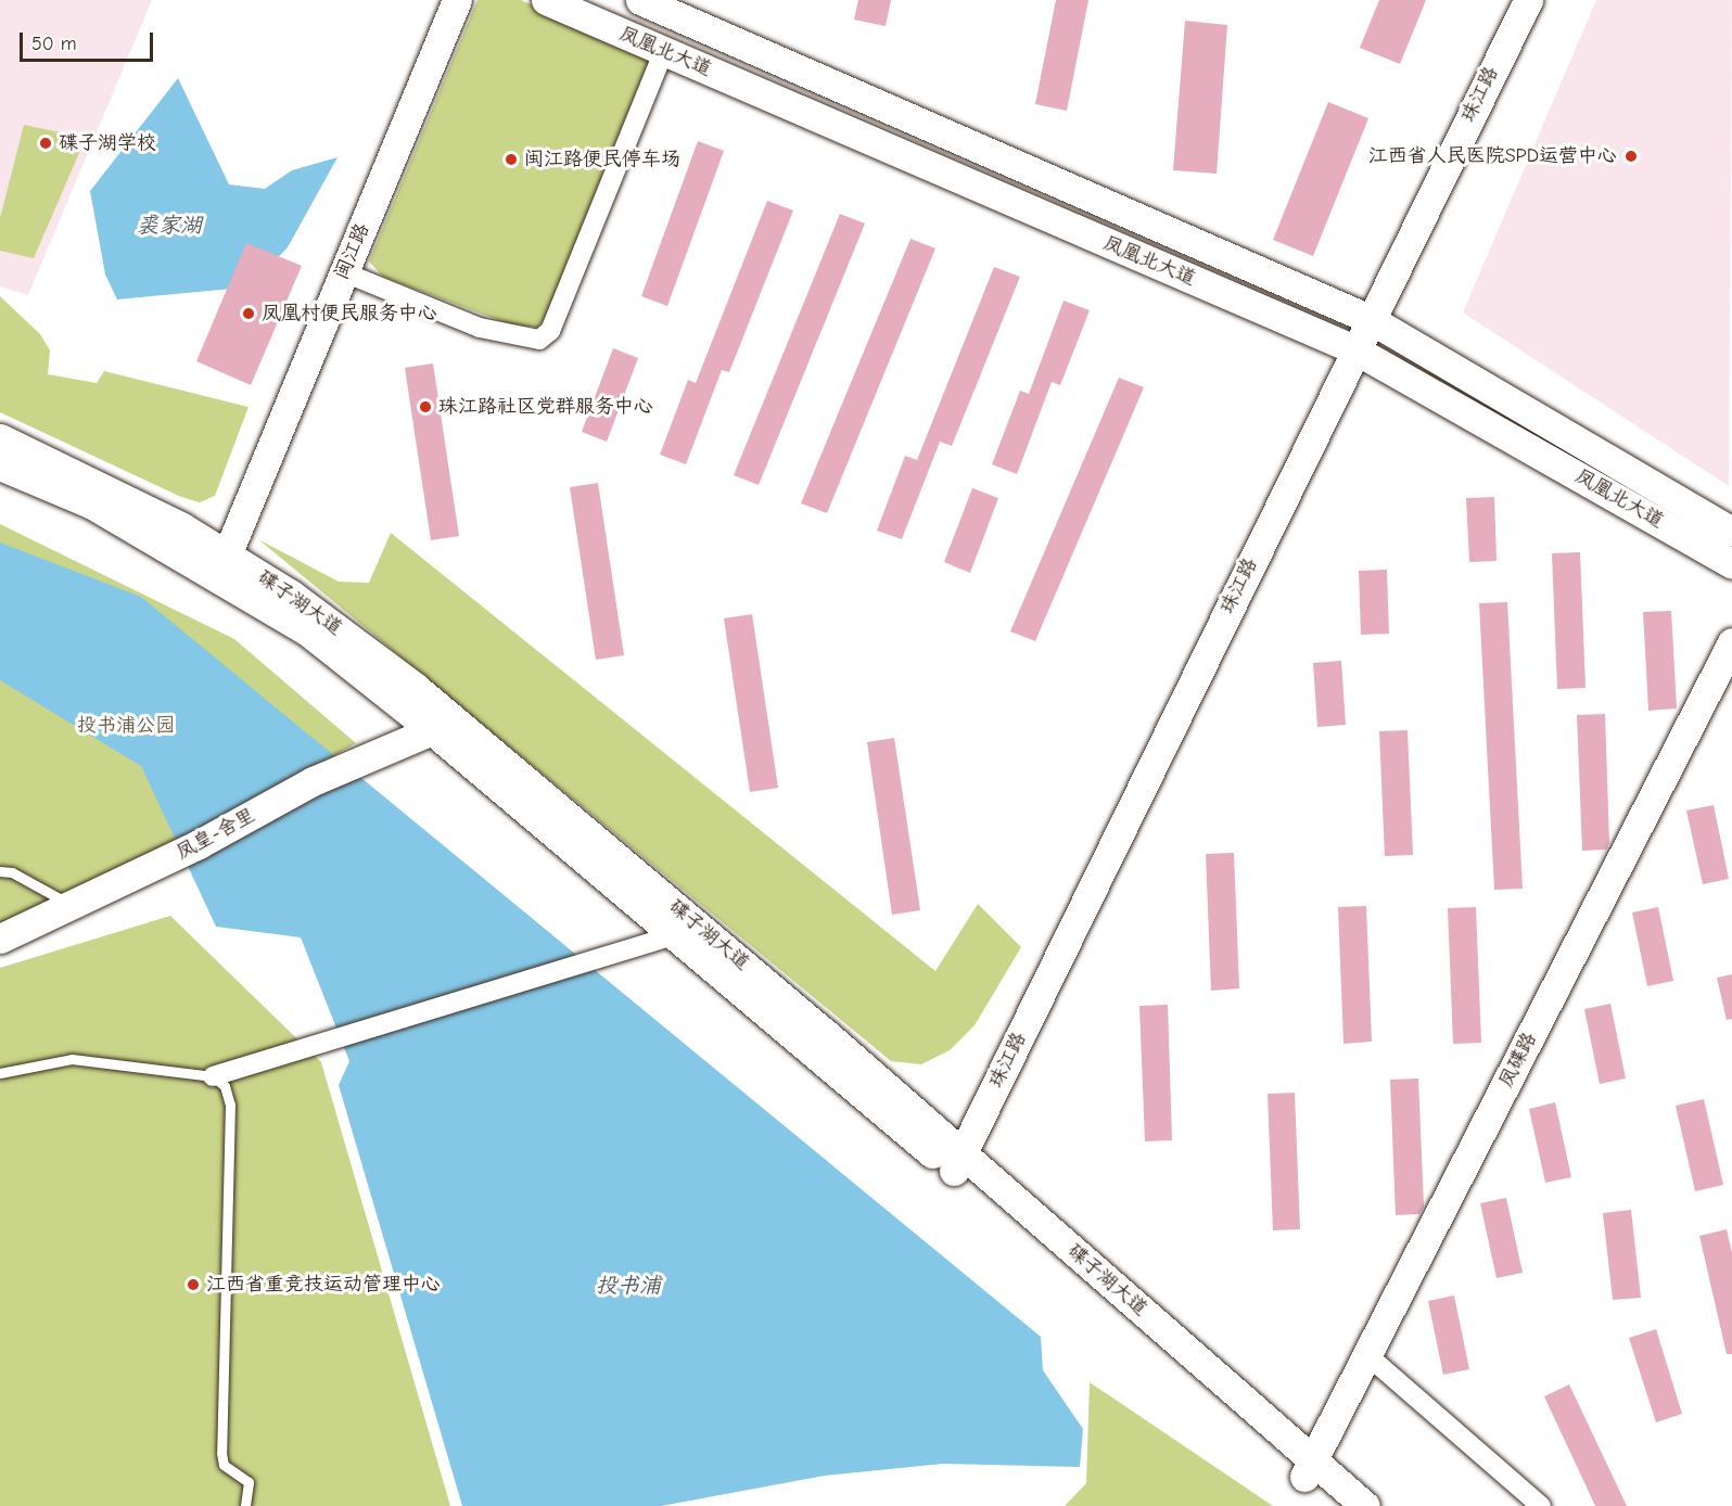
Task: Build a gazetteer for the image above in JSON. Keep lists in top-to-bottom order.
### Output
{
  "streets": {
    "main road": [
      "凤凰北大道",
      "珠江路",
      "闽江路",
      "碟子湖大道",
      "凤皇-舍里",
      "凤碟路"
    ]
  },
  "crossings": [
    ["凤凰北大道", "珠江路"],
    ["珠江路", "碟子湖大道"],
    ["闽江路", "碟子湖大道"],
    ["碟子湖大道", "凤皇-舍里"],
    ["碟子湖大道", "凤碟路"]
  ],
  "water": ["裘家湖", "投书浦"],
  "parks": ["投书浦公园"],
  "places": [
    "碟子湖学校",
    "江西省人民医院SPD运营中心",
    "闽江路便民停车场",
    "凤凰村便民服务中心",
    "珠江路社区党群服务中心",
    "江西省重竞技运动管理中心"
  ],
  "scale_bar": "50 m"
}
